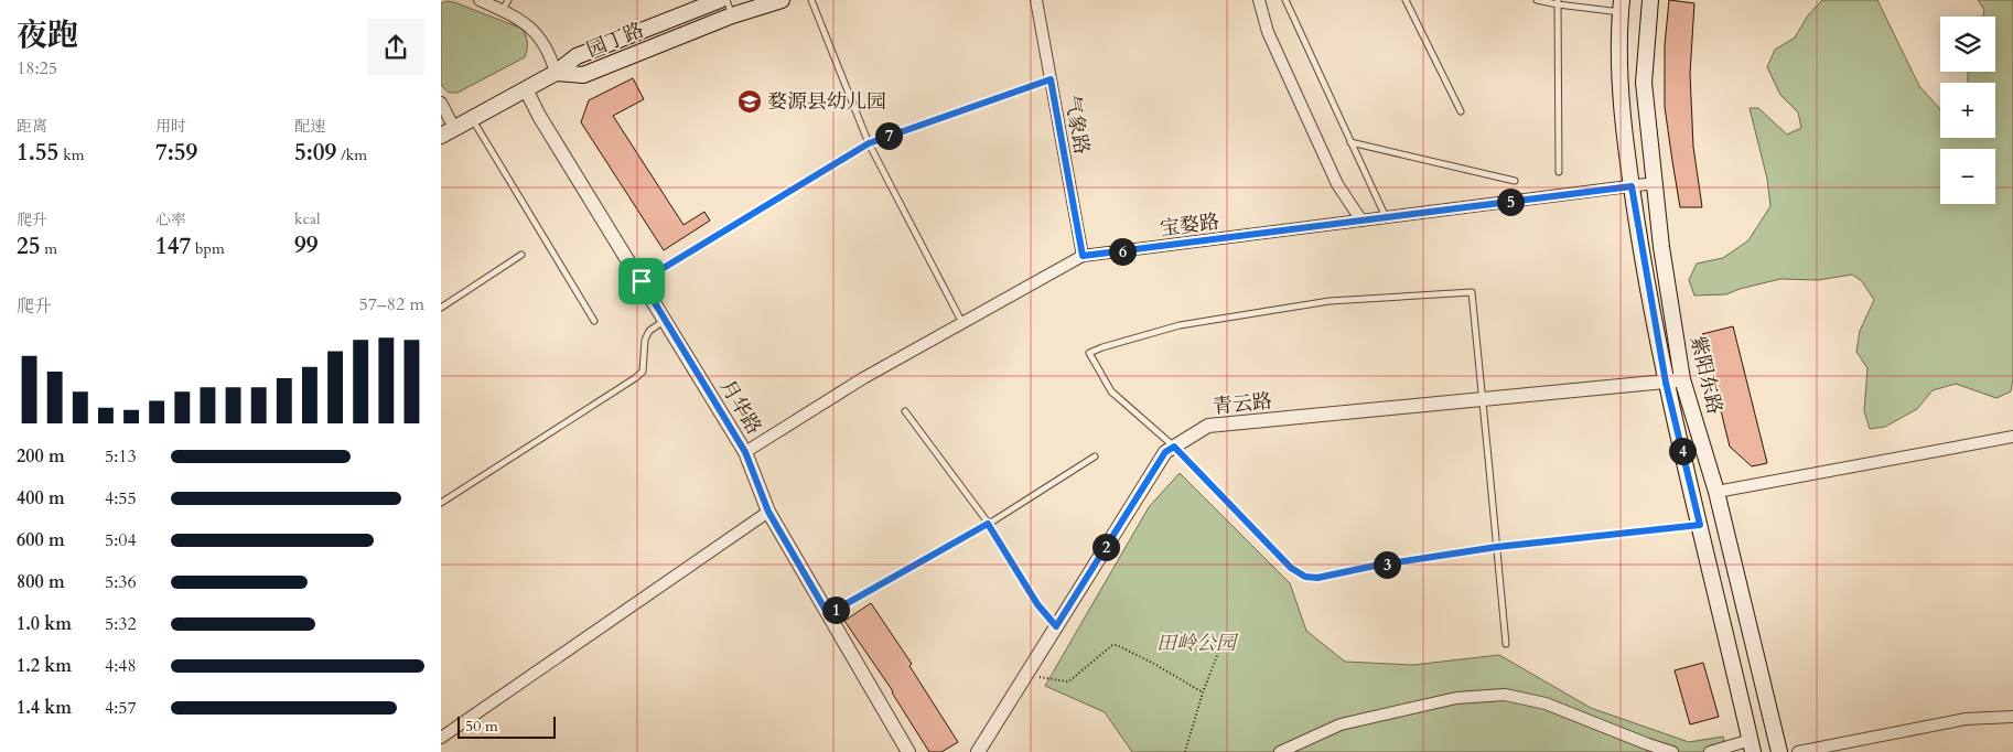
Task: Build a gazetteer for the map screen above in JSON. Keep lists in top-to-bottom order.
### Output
{
  "streets": {
    "main road": ["园丁路", "紫阳东路"],
    "street": [
      "气象路",
      "宝婺路",
      "青云路",
      "月华路"
    ]
  },
  "crossings": [
    ["园丁路", "月华路"],
    ["气象路", "宝婺路"],
    ["宝婺路", "紫阳东路"],
    ["宝婺路", "月华路"],
    ["紫阳东路", "青云路"]
  ],
  "parks": ["田岭公园"],
  "places": {
    "school or university": ["婺源县幼儿园"]
  },
  "scale_bar": "50 m",
  "page": {
    "heading": ["夜跑", "18:25"],
    "map_buttons": ["+", "−"],
    "stats": [
      ["距离", "1.55 km"],
      ["用时", "7:59"],
      ["配速", "5:09 /km"],
      ["爬升", "25 m"],
      ["心率", "147 bpm"],
      ["kcal", "99"]
    ],
    "pins": [
      "7",
      "5",
      "6",
      "4",
      "2",
      "3",
      "1"
    ],
    "chart": ["爬升", "57–82 m"],
    "list": [
      {
        "name": "200 m",
        "note": "5:13"
      },
      {
        "name": "400 m",
        "note": "4:55"
      },
      {
        "name": "600 m",
        "note": "5:04"
      },
      {
        "name": "800 m",
        "note": "5:36"
      },
      {
        "name": "1.0 km",
        "note": "5:32"
      },
      {
        "name": "1.2 km",
        "note": "4:48"
      },
      {
        "name": "1.4 km",
        "note": "4:57"
      }
    ],
    "scale": "50 m"
  }
}
